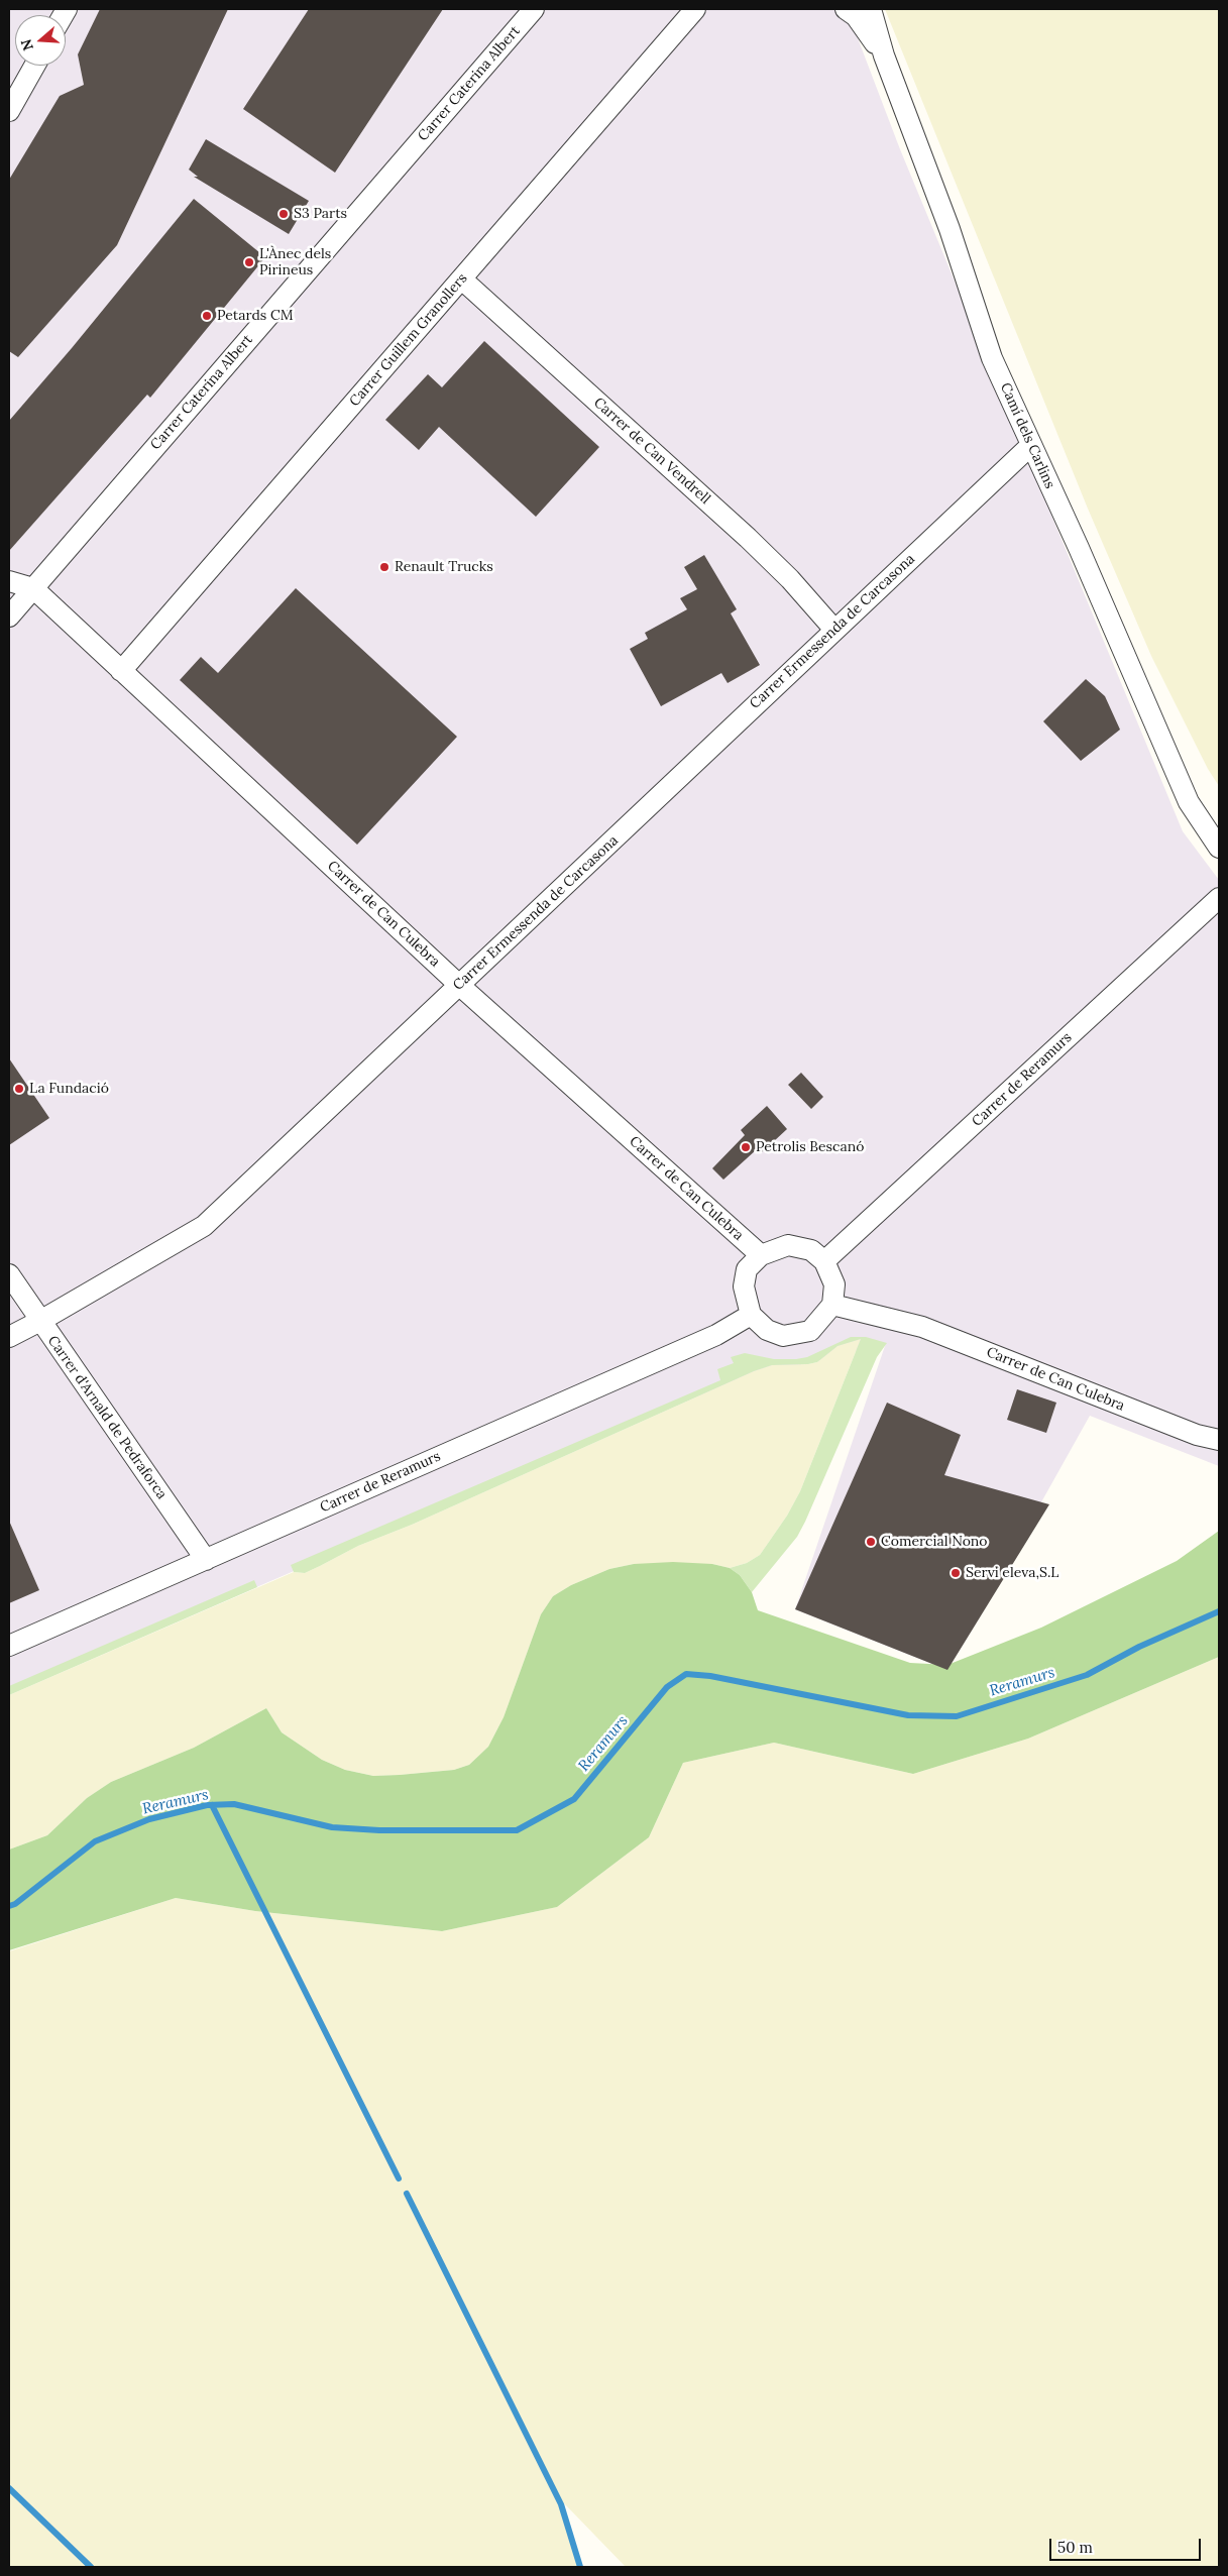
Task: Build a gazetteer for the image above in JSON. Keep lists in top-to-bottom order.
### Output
{
  "streets": {
    "street": [
      "Carrer Caterina Albert",
      "Carrer Guillem Granollers",
      "Camí dels Carlins",
      "Carrer de Can Vendrell",
      "Carrer Ermessenda de Carcasona",
      "Carrer de Can Culebra",
      "Carrer de Reramurs",
      "Carrer d'Arnald de Pedraforca"
    ]
  },
  "crossings": [
    ["Carrer Caterina Albert", "Carrer de Can Culebra"],
    ["Carrer Guillem Granollers", "Carrer de Can Vendrell"],
    ["Carrer Guillem Granollers", "Carrer de Can Culebra"],
    ["Camí dels Carlins", "Carrer Ermessenda de Carcasona"],
    ["Carrer de Can Vendrell", "Carrer Ermessenda de Carcasona"],
    ["Carrer Ermessenda de Carcasona", "Carrer de Can Culebra"],
    ["Carrer Ermessenda de Carcasona", "Carrer d'Arnald de Pedraforca"],
    ["Carrer de Can Culebra", "Carrer de Reramurs"],
    ["Carrer de Reramurs", "Carrer d'Arnald de Pedraforca"]
  ],
  "water": ["Reramurs"],
  "places": [
    "S3 Parts",
    "L'Ànec dels Pirineus",
    "Petards CM",
    "Renault Trucks",
    "La Fundació",
    "Petrolis Bescanó",
    "Comercial Nono",
    "Servi eleva,S.L"
  ],
  "scale_bar": "50 m",
  "north": "left"
}
